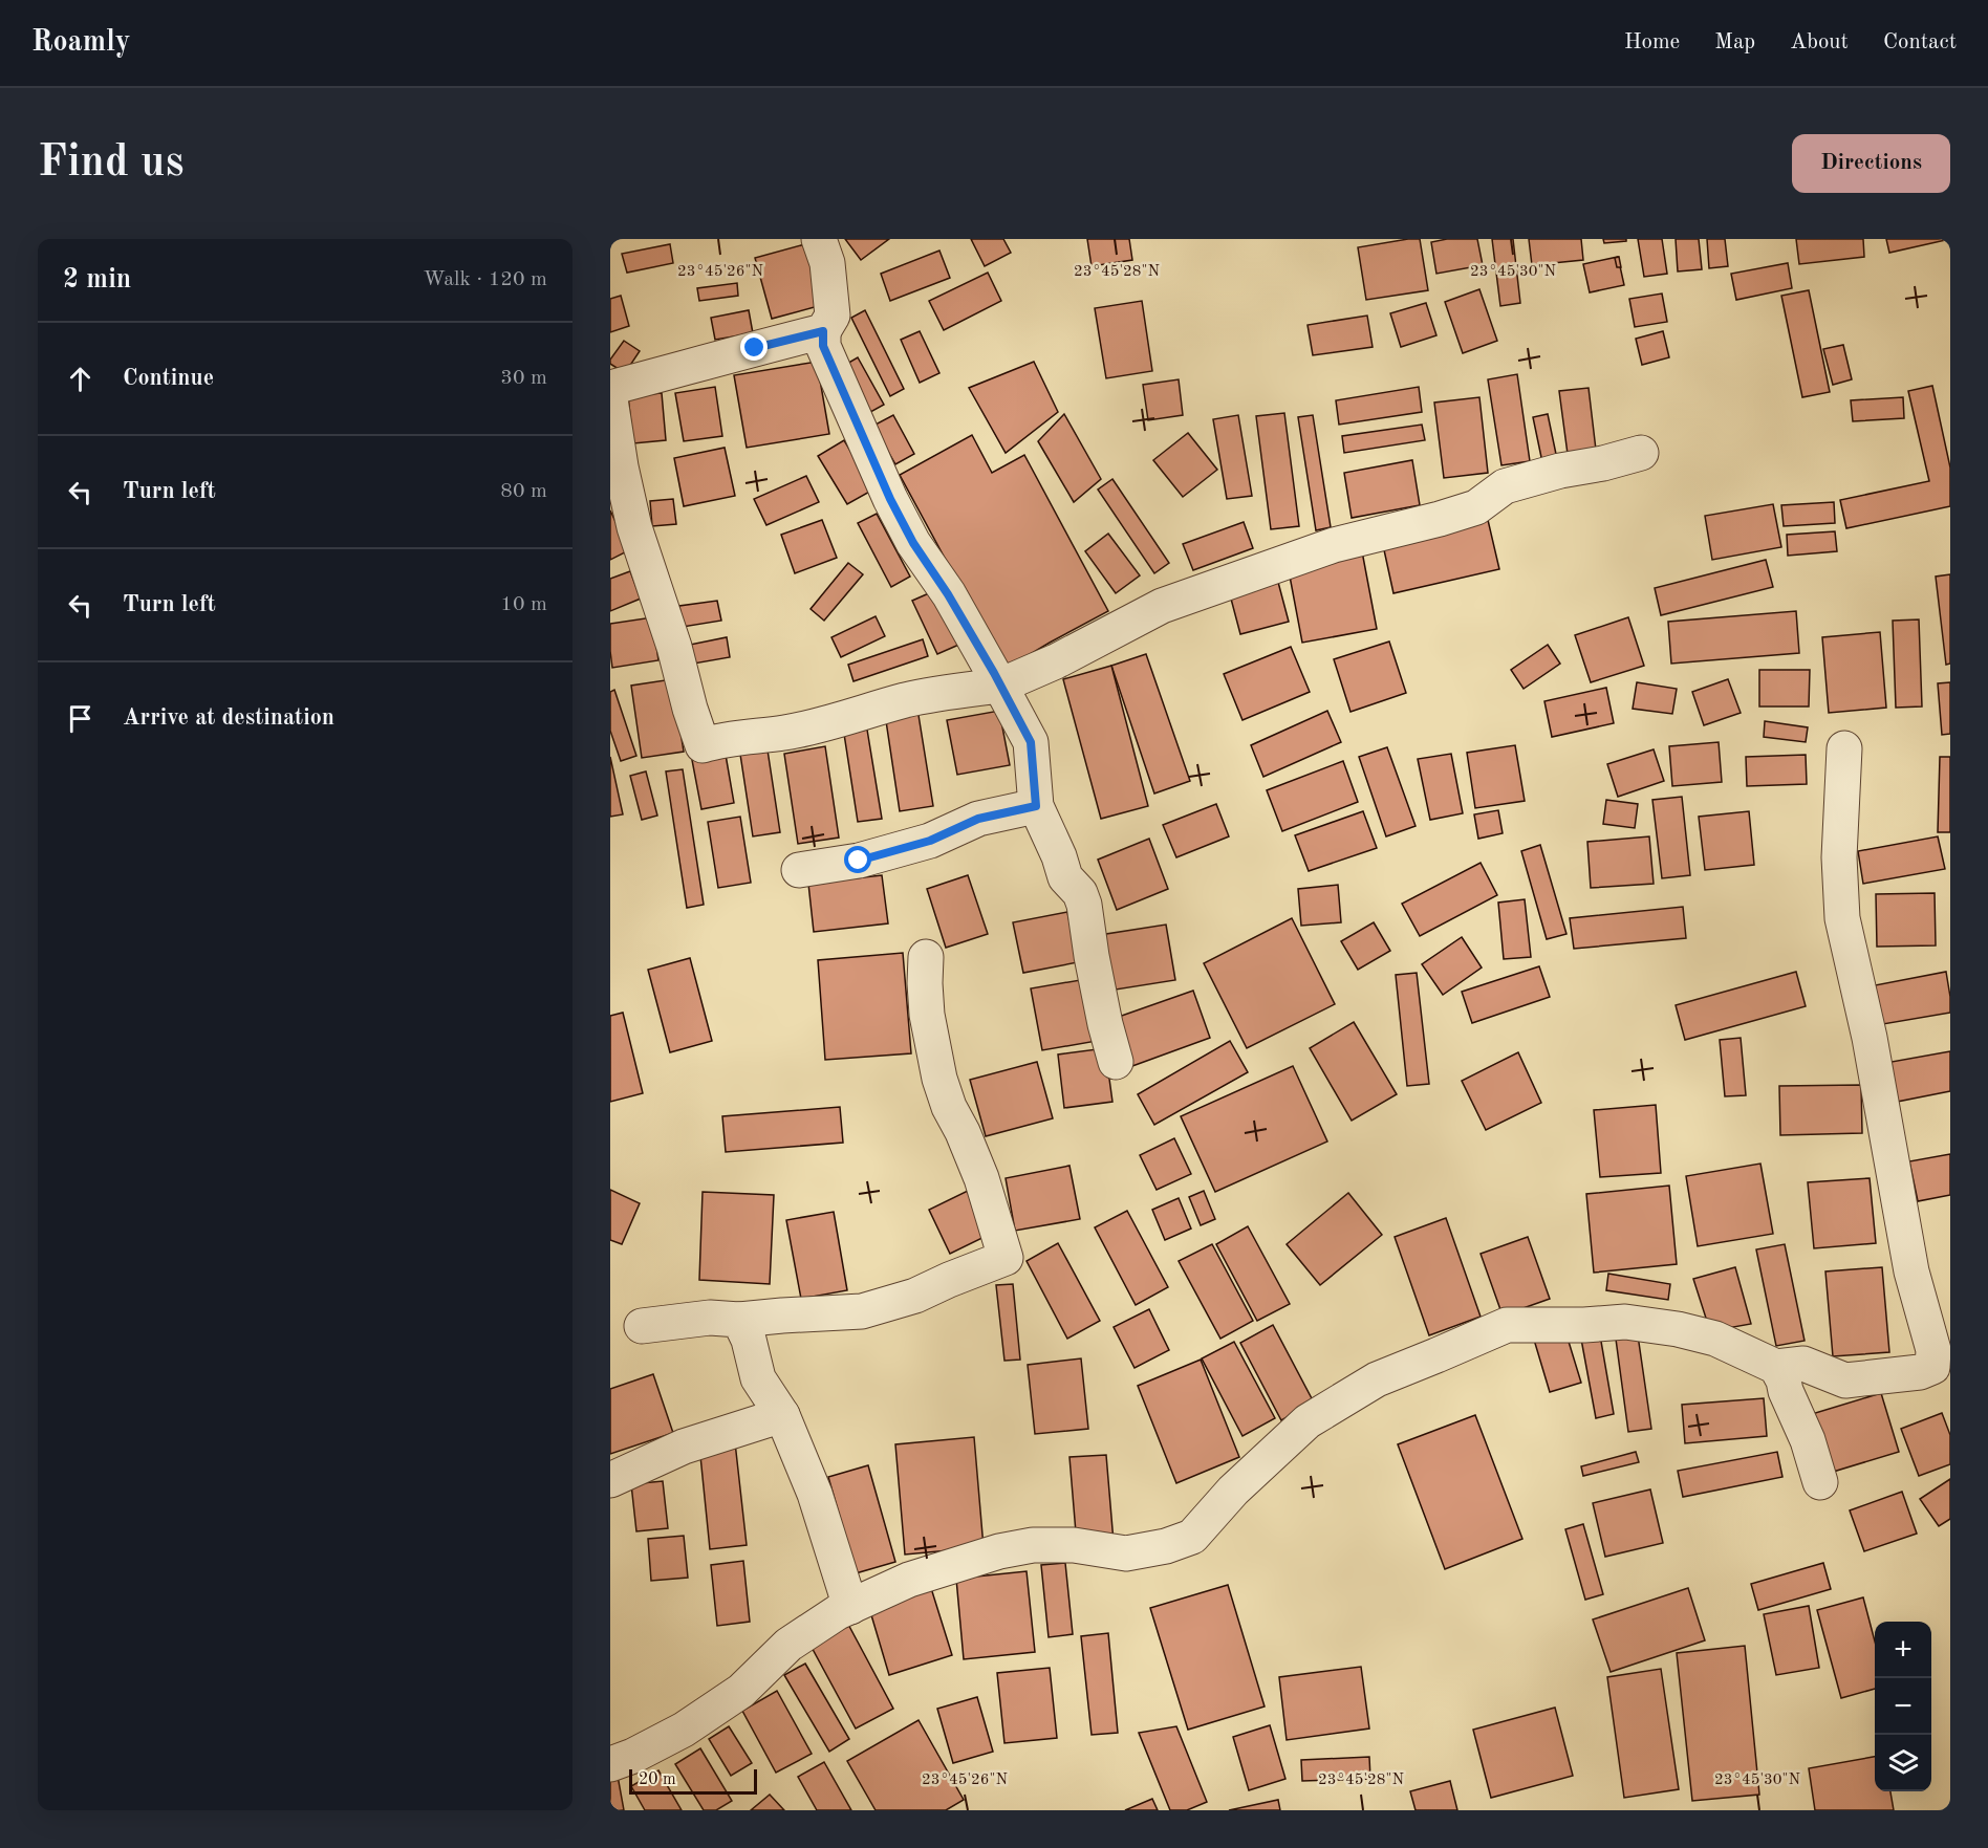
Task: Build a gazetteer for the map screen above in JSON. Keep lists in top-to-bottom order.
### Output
{
  "scale_bar": "20 m",
  "page": {
    "header": "Roamly",
    "nav": [
      "Home",
      "Map",
      "About",
      "Contact"
    ],
    "buttons": "Directions",
    "title": "Find us",
    "heading": ["2 min", "Walk · 120 m"],
    "list": [
      ["Continue", "30 m"],
      ["Turn left", "80 m"],
      ["Turn left", "10 m"],
      "Arrive at destination"
    ],
    "map_buttons": ["+", "−"],
    "scale": "20 m"
  },
  "coordinates": ["23°45'26\"N", "23°45'28\"N", "23°45'30\"N"]
}
